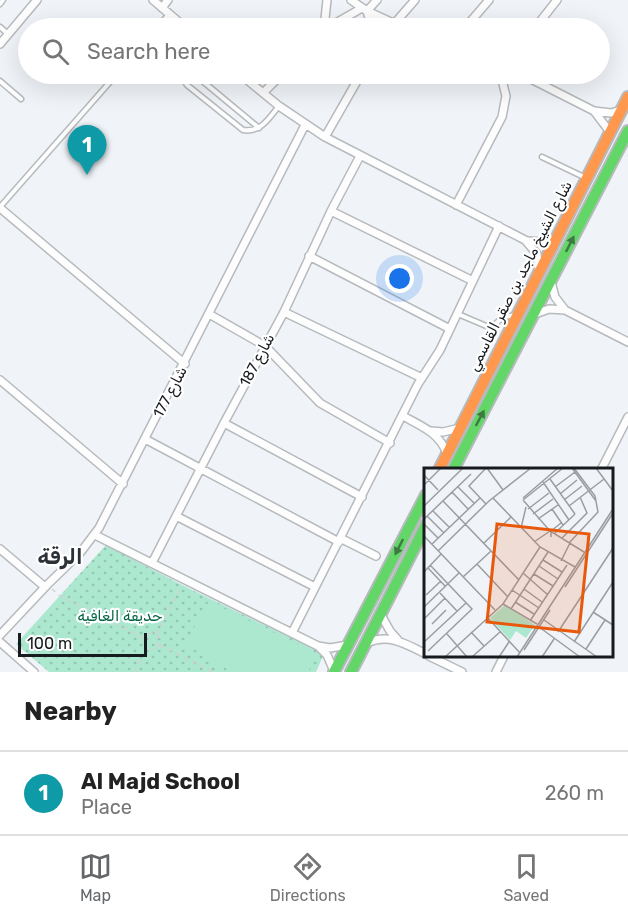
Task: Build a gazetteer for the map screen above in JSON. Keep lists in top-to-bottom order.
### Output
{
  "streets": {
    "street": ["شارع الشيخ ماجد بن صقر القاسمي", "شارع 187", "شارع 177"]
  },
  "districts": ["الرقة"],
  "parks": ["حديقة الغافية"],
  "scale_bar": "100 m",
  "page": {
    "search": "Search here",
    "pins": "1",
    "scale": "100 m",
    "heading": "Nearby",
    "list": [
      {
        "mark": "1",
        "name": "Al Majd School",
        "note": "Place",
        "value": "260 m"
      }
    ],
    "nav": ["Map", "Directions", "Saved"]
  }
}
